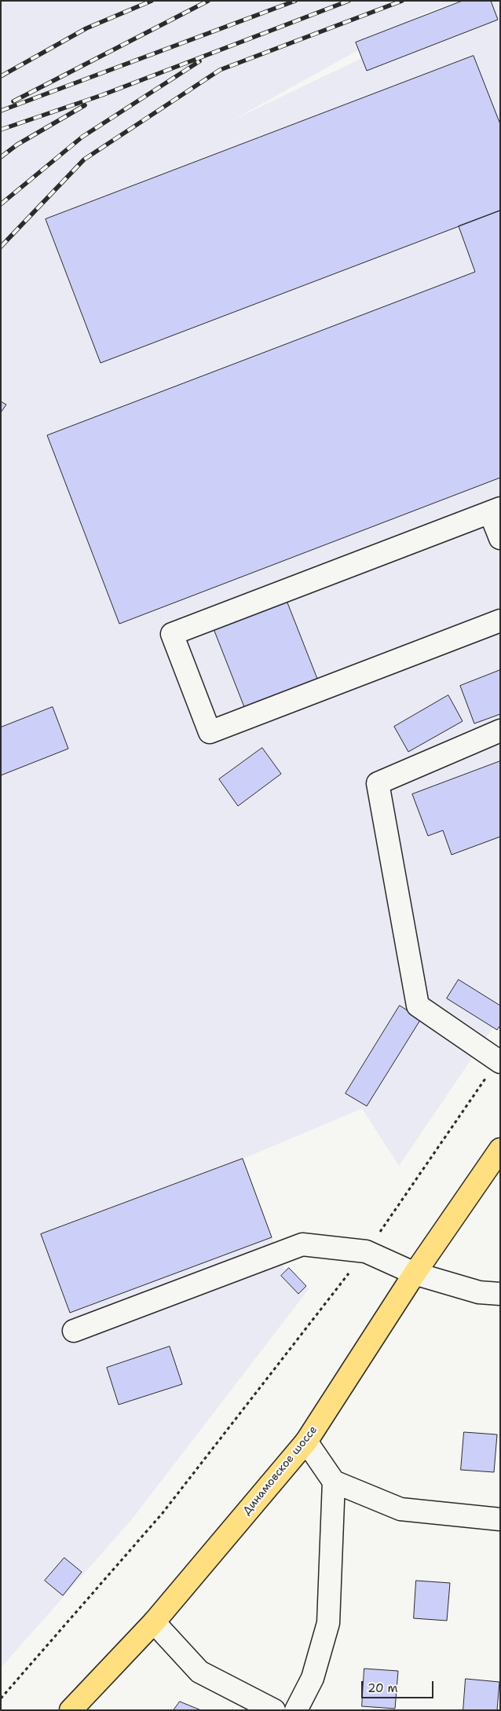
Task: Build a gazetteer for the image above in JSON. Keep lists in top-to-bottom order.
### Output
{
  "streets": {
    "main road": ["Динамовское шоссе"]
  },
  "scale_bar": "20 m"
}
